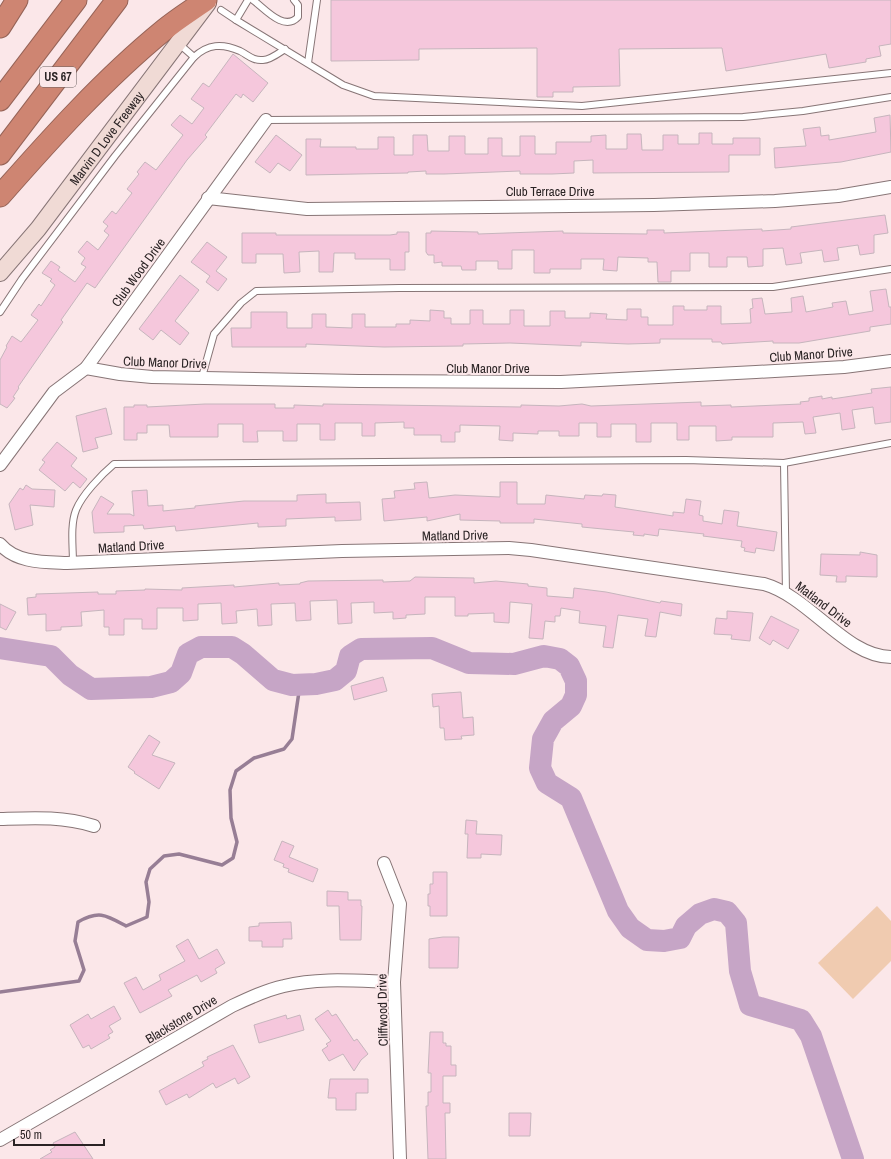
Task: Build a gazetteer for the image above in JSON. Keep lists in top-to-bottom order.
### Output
{
  "streets": {
    "highway": ["US 67"],
    "main road": ["Marvin D Love Freeway"],
    "street": [
      "Club Terrace Drive",
      "Club Wood Drive",
      "Club Manor Drive",
      "Matland Drive",
      "Cliffwood Drive",
      "Blackstone Drive"
    ]
  },
  "crossings": [
    ["Club Terrace Drive", "Club Wood Drive"],
    ["Club Wood Drive", "Club Manor Drive"],
    ["Cliffwood Drive", "Blackstone Drive"]
  ],
  "scale_bar": "50 m"
}
